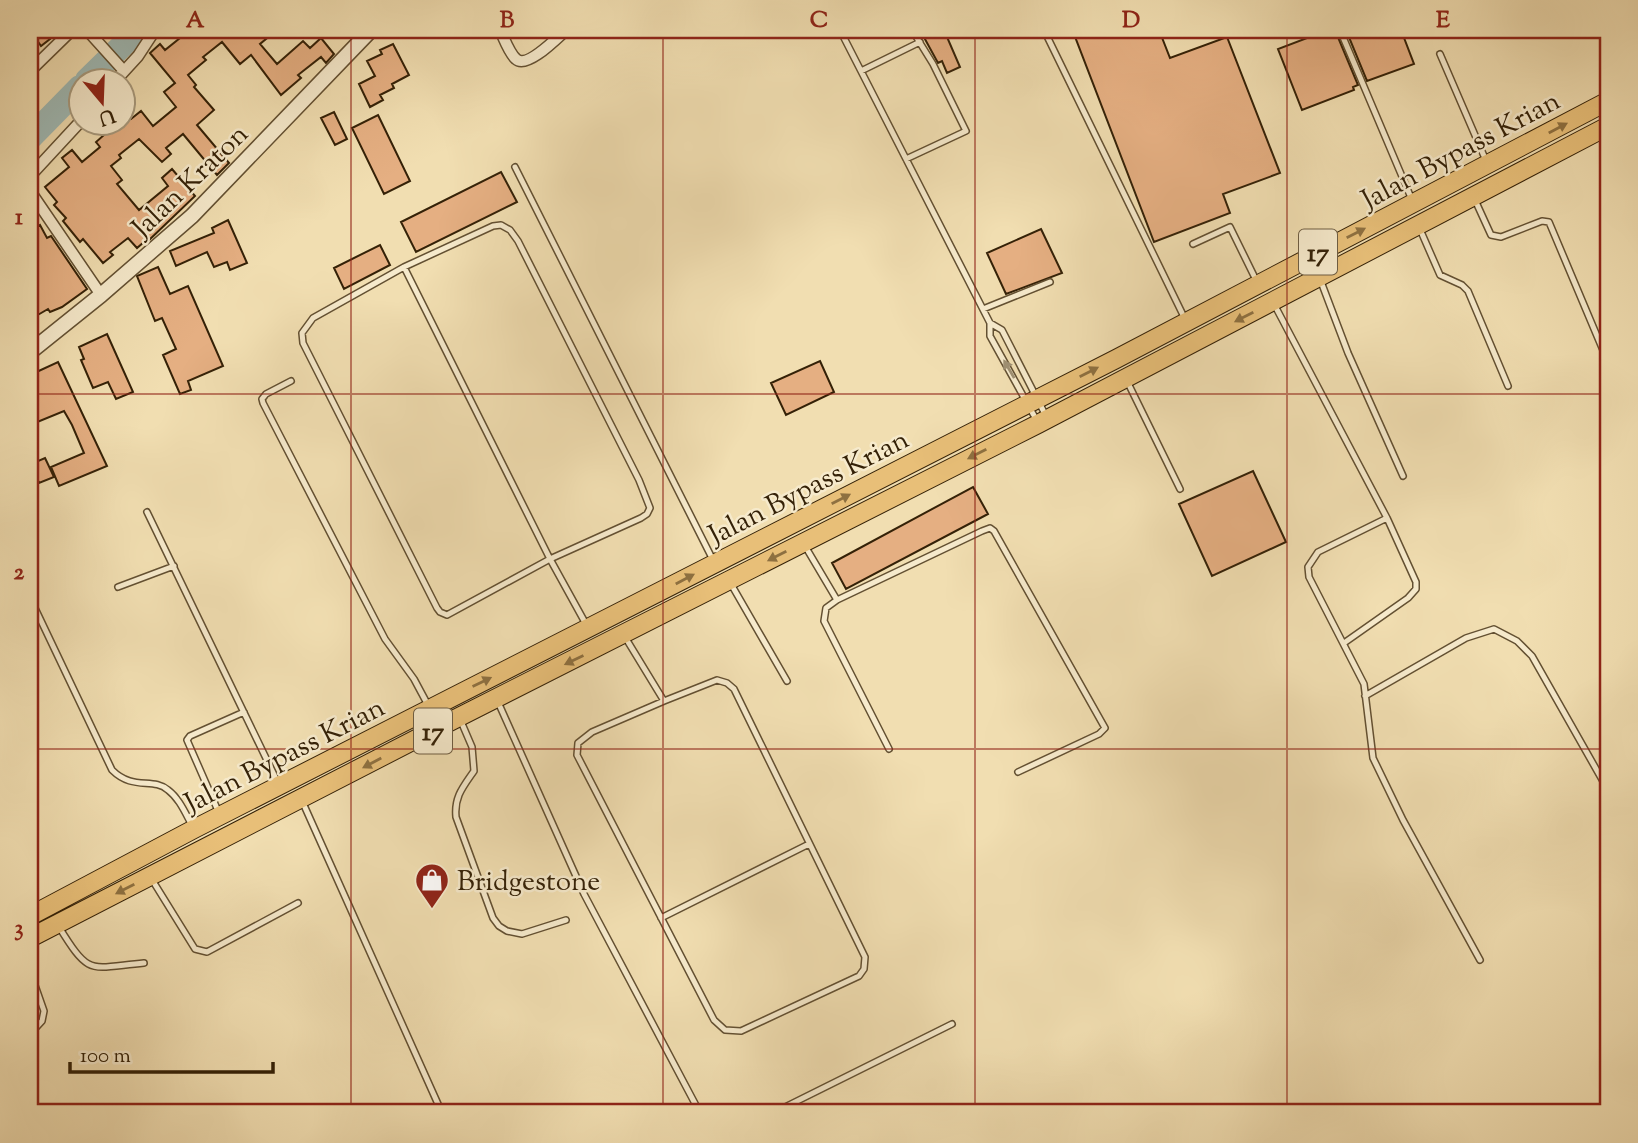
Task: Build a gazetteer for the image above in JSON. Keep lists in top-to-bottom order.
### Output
{
  "streets": {
    "highway": ["Jalan Bypass Krian", "17"],
    "street": ["Jalan Kraton"]
  },
  "places": {
    "shop": ["Bridgestone"]
  },
  "scale_bar": "100 m",
  "north": "bottom",
  "grid": {
    "columns": [
      "A",
      "B",
      "C",
      "D",
      "E"
    ],
    "rows": ["1", "2", "3"]
  }
}
